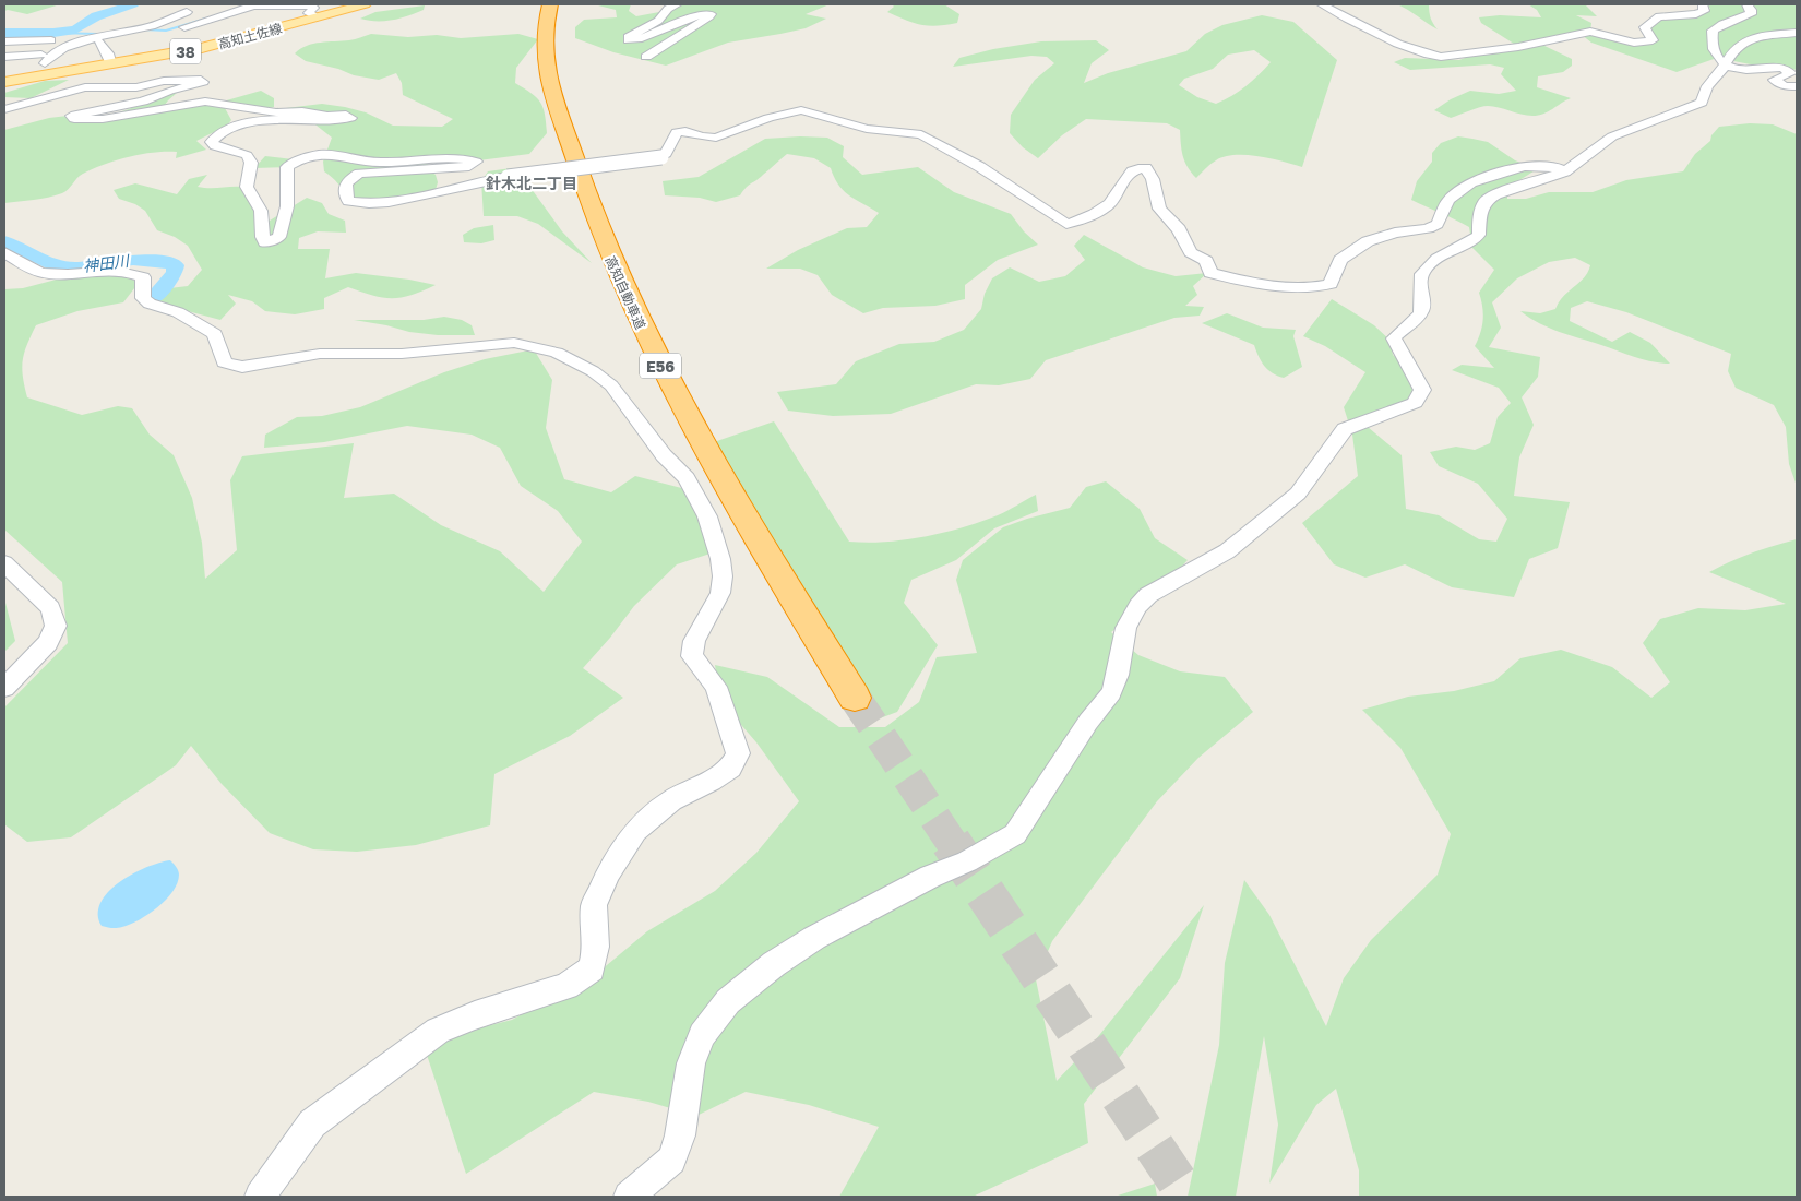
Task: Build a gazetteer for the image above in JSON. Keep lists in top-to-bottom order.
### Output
{
  "streets": {
    "highway": ["高知自動車道", "E56"],
    "main road": ["高知土佐線", "38"]
  },
  "districts": ["針木北二丁目"],
  "water": ["神田川"]
}
